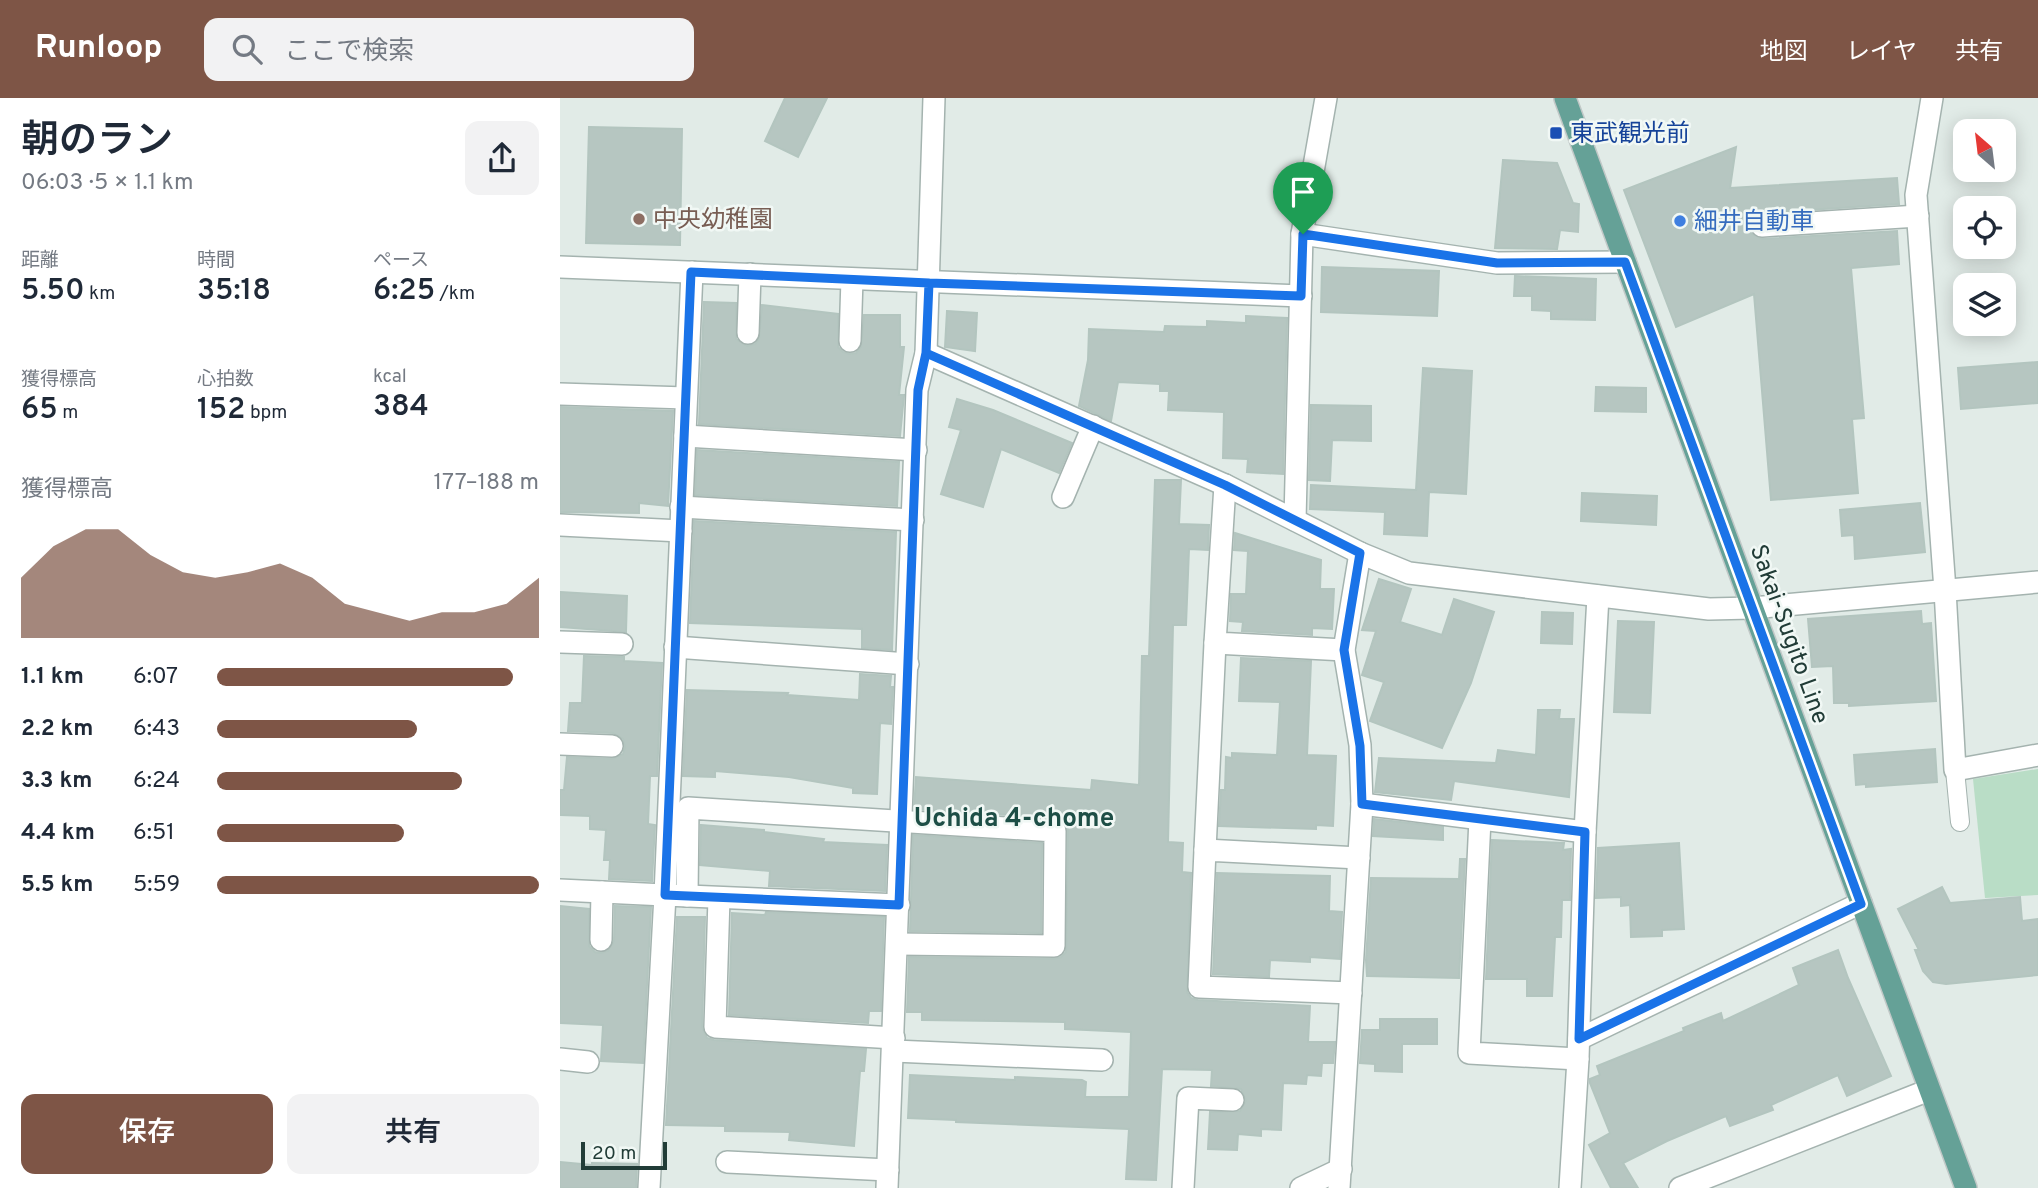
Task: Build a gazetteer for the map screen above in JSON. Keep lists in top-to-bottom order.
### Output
{
  "streets": {
    "main road": ["Sakai-Sugito Line"]
  },
  "districts": ["Uchida 4-chome"],
  "places": {
    "transit": ["東武観光前"],
    "other": ["中央幼稚園", "細井自動車"]
  },
  "scale_bar": "20 m",
  "north": "top left",
  "page": {
    "header": "Runloop",
    "search": "ここで検索",
    "nav": ["地図", "レイヤ", "共有"],
    "heading": ["朝のラン", "06:03 · 5 × 1.1 km"],
    "stats": [
      ["距離", "5.50 km"],
      ["時間", "35:18"],
      ["ペース", "6:25 /km"],
      ["獲得標高", "65 m"],
      ["心拍数", "152 bpm"],
      ["kcal", "384"]
    ],
    "chart": ["獲得標高", "177–188 m"],
    "list": [
      {
        "name": "1.1 km",
        "note": "6:07"
      },
      {
        "name": "2.2 km",
        "note": "6:43"
      },
      {
        "name": "3.3 km",
        "note": "6:24"
      },
      {
        "name": "4.4 km",
        "note": "6:51"
      },
      {
        "name": "5.5 km",
        "note": "5:59"
      }
    ],
    "buttons": ["保存", "共有"],
    "scale": "20 m"
  }
}
